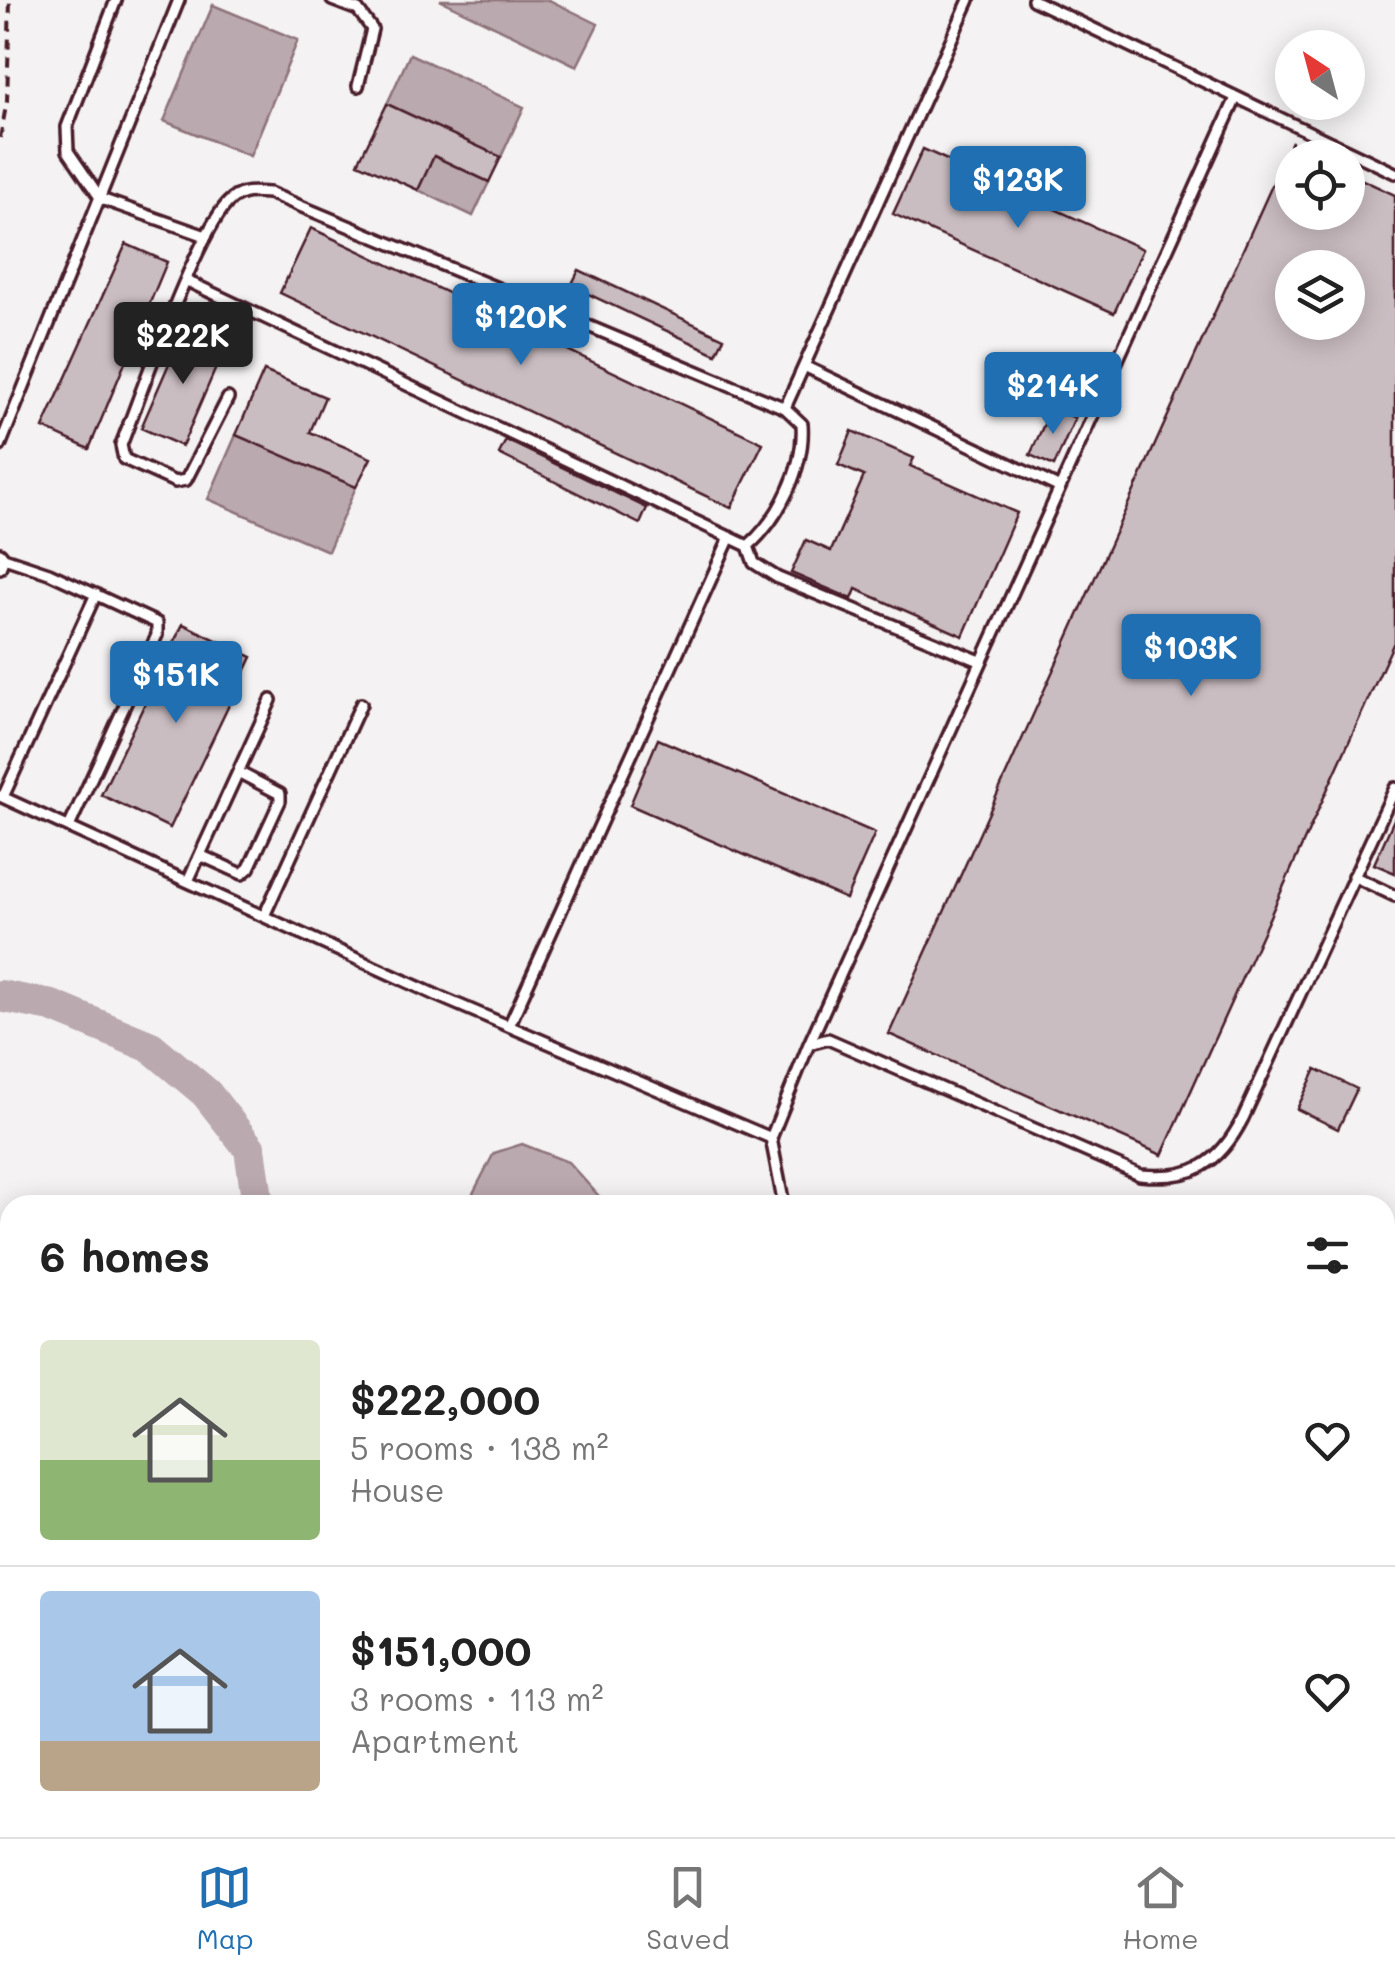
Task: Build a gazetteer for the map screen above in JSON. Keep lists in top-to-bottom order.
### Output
{
  "north": "top left",
  "page": {
    "price": [
      "$123K",
      "$120K",
      "$222K",
      "$214K",
      "$103K",
      "$151K"
    ],
    "heading": "6 homes",
    "list": [
      {
        "name": "$222,000",
        "note": "5 rooms · 138 m² · House"
      },
      {
        "name": "$151,000",
        "note": "3 rooms · 113 m² · Apartment"
      }
    ],
    "tabs": ["Map", "Saved", "Home"]
  }
}
